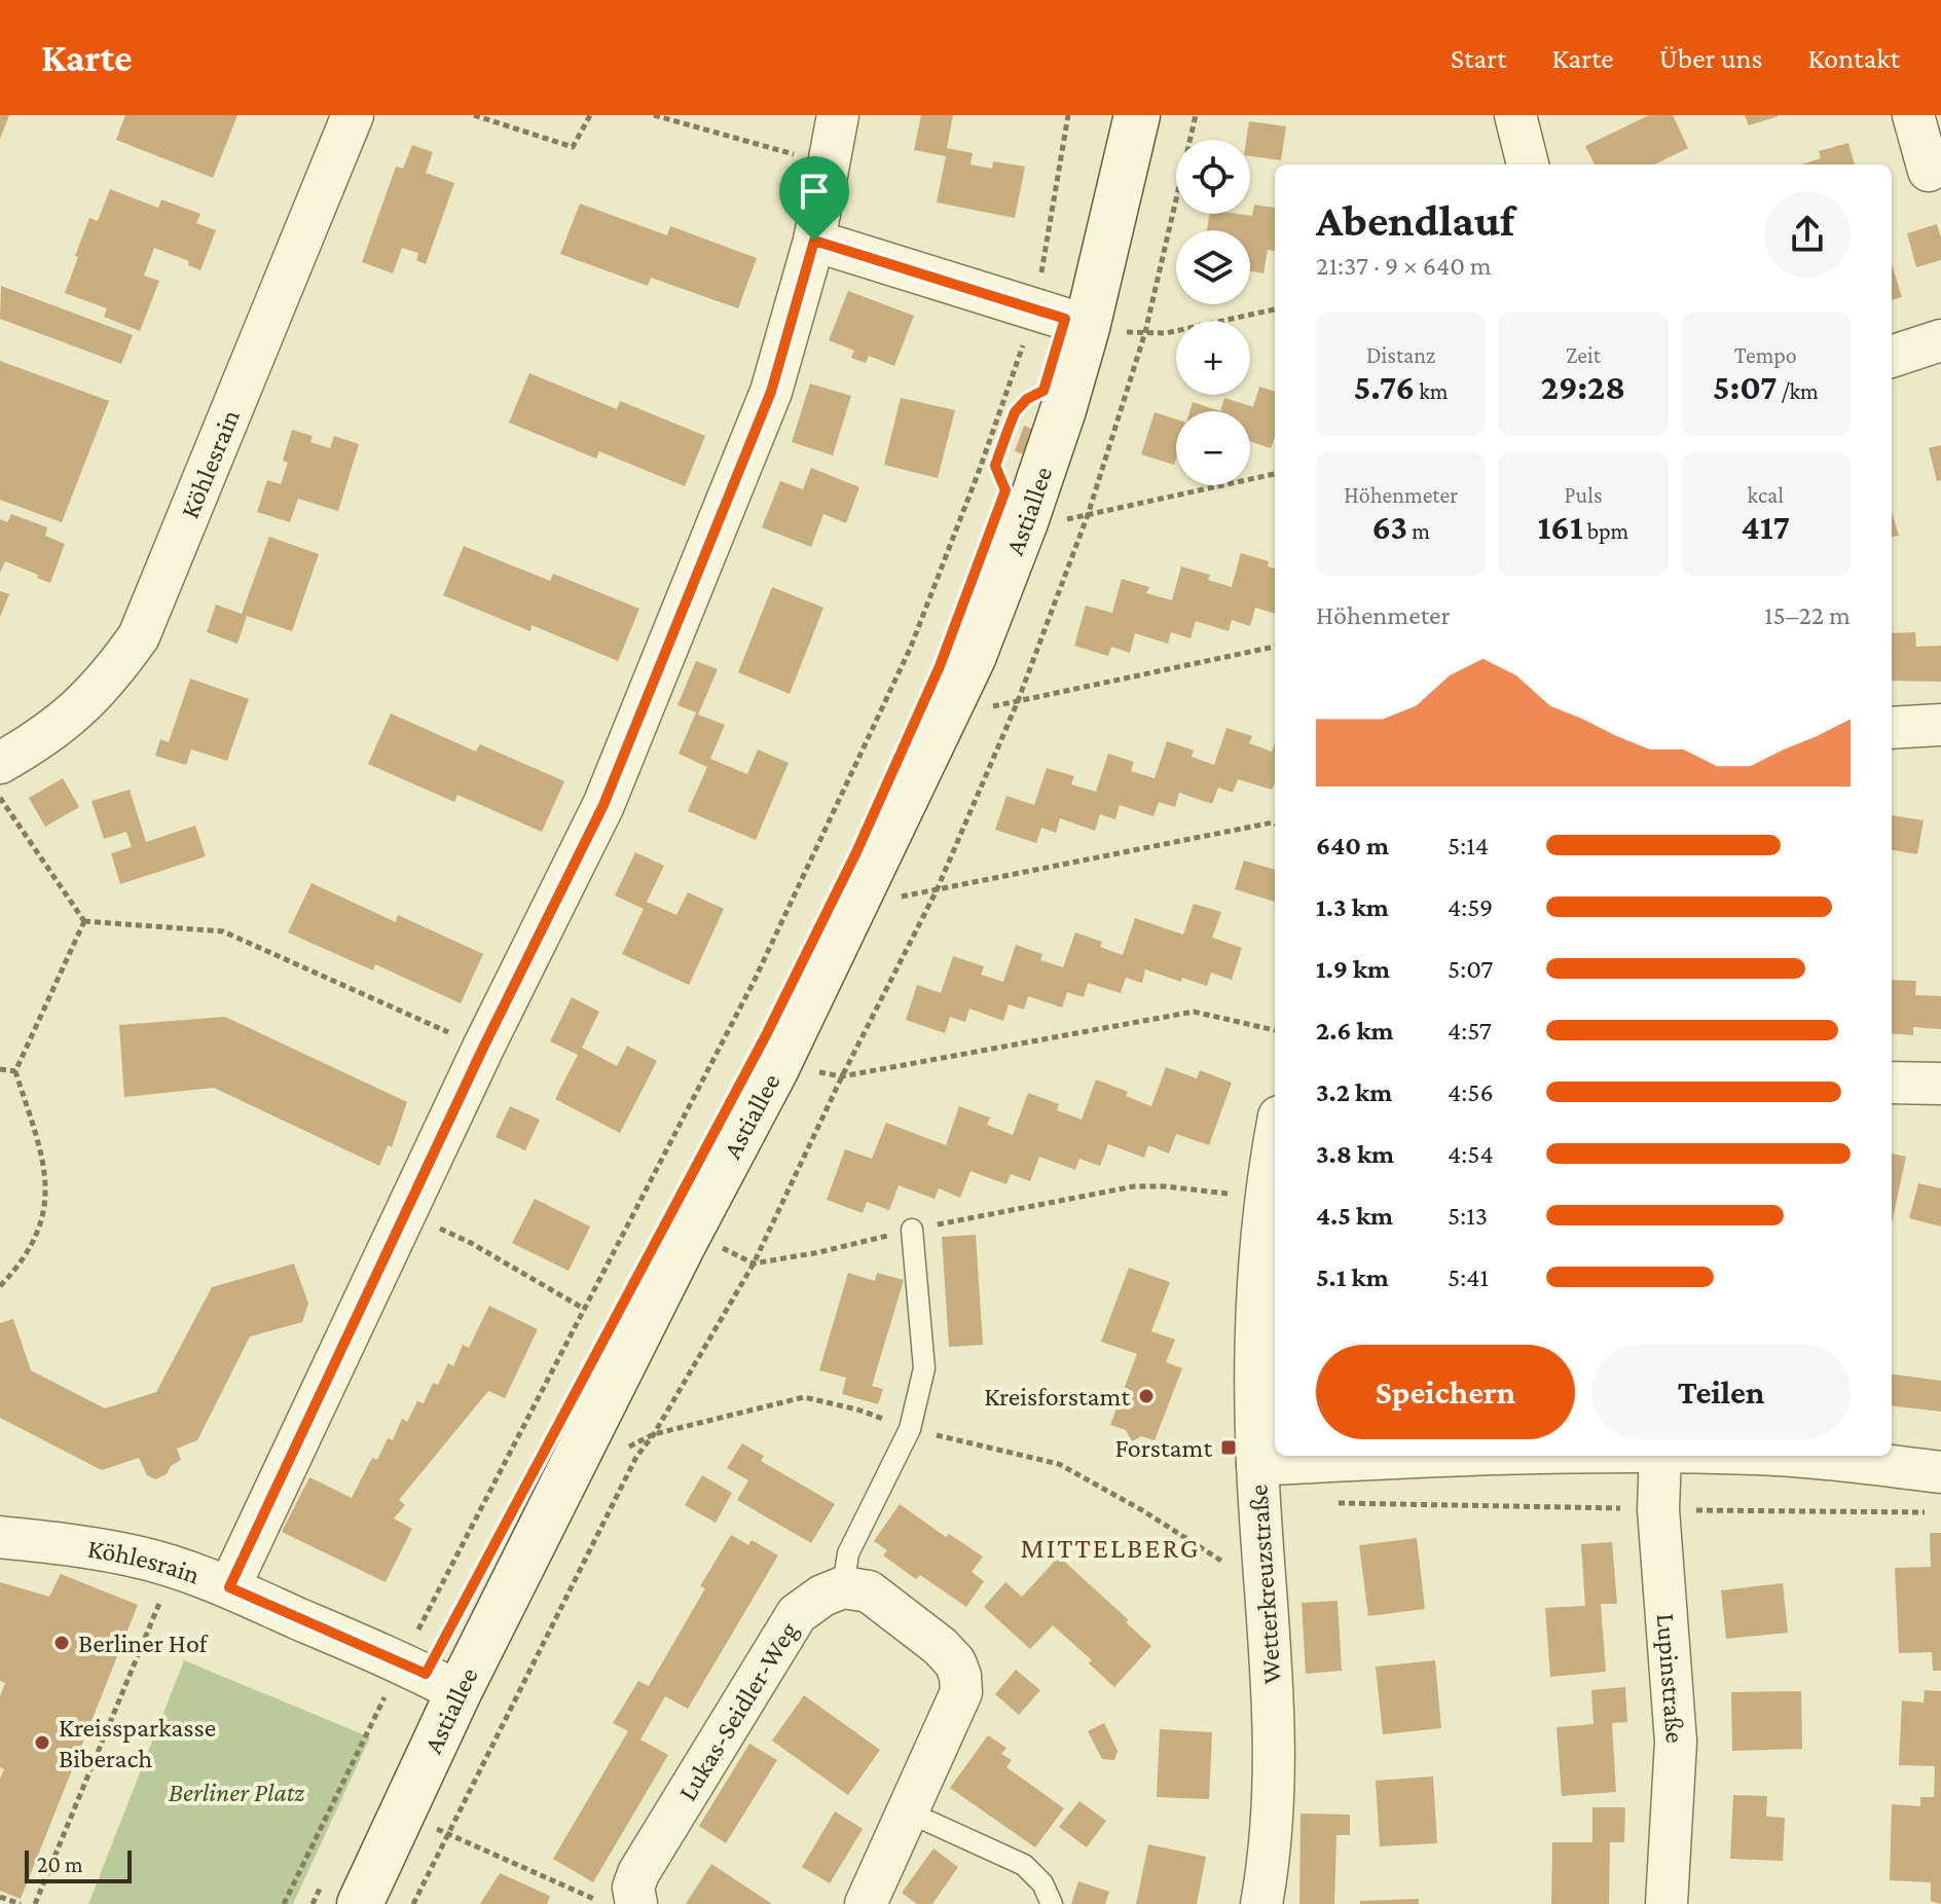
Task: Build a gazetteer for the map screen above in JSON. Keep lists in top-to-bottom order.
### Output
{
  "streets": {
    "street": [
      "Köhlesrain",
      "Astiallee",
      "Wetterkreuzstraße",
      "Lupinstraße",
      "Lukas-Seidler-Weg"
    ]
  },
  "crossings": [
    ["Köhlesrain", "Astiallee"]
  ],
  "districts": ["MITTELBERG"],
  "parks": ["Berliner Platz"],
  "places": {
    "other": ["Kreisforstamt", "Berliner Hof", "Kreissparkasse Biberach"],
    "transit": ["Forstamt"]
  },
  "scale_bar": "20 m",
  "page": {
    "header": "Karte",
    "nav": [
      "Start",
      "Karte",
      "Über uns",
      "Kontakt"
    ],
    "map_buttons": ["+", "−"],
    "heading": ["Abendlauf", "21:37 · 9 × 640 m"],
    "stats": [
      ["Distanz", "5.76 km"],
      ["Zeit", "29:28"],
      ["Tempo", "5:07 /km"],
      ["Höhenmeter", "63 m"],
      ["Puls", "161 bpm"],
      ["kcal", "417"]
    ],
    "chart": ["Höhenmeter", "15–22 m"],
    "list": [
      {
        "name": "640 m",
        "note": "5:14"
      },
      {
        "name": "1.3 km",
        "note": "4:59"
      },
      {
        "name": "1.9 km",
        "note": "5:07"
      },
      {
        "name": "2.6 km",
        "note": "4:57"
      },
      {
        "name": "3.2 km",
        "note": "4:56"
      },
      {
        "name": "3.8 km",
        "note": "4:54"
      },
      {
        "name": "4.5 km",
        "note": "5:13"
      },
      {
        "name": "5.1 km",
        "note": "5:41"
      }
    ],
    "buttons": ["Speichern", "Teilen"],
    "scale": "20 m"
  }
}
